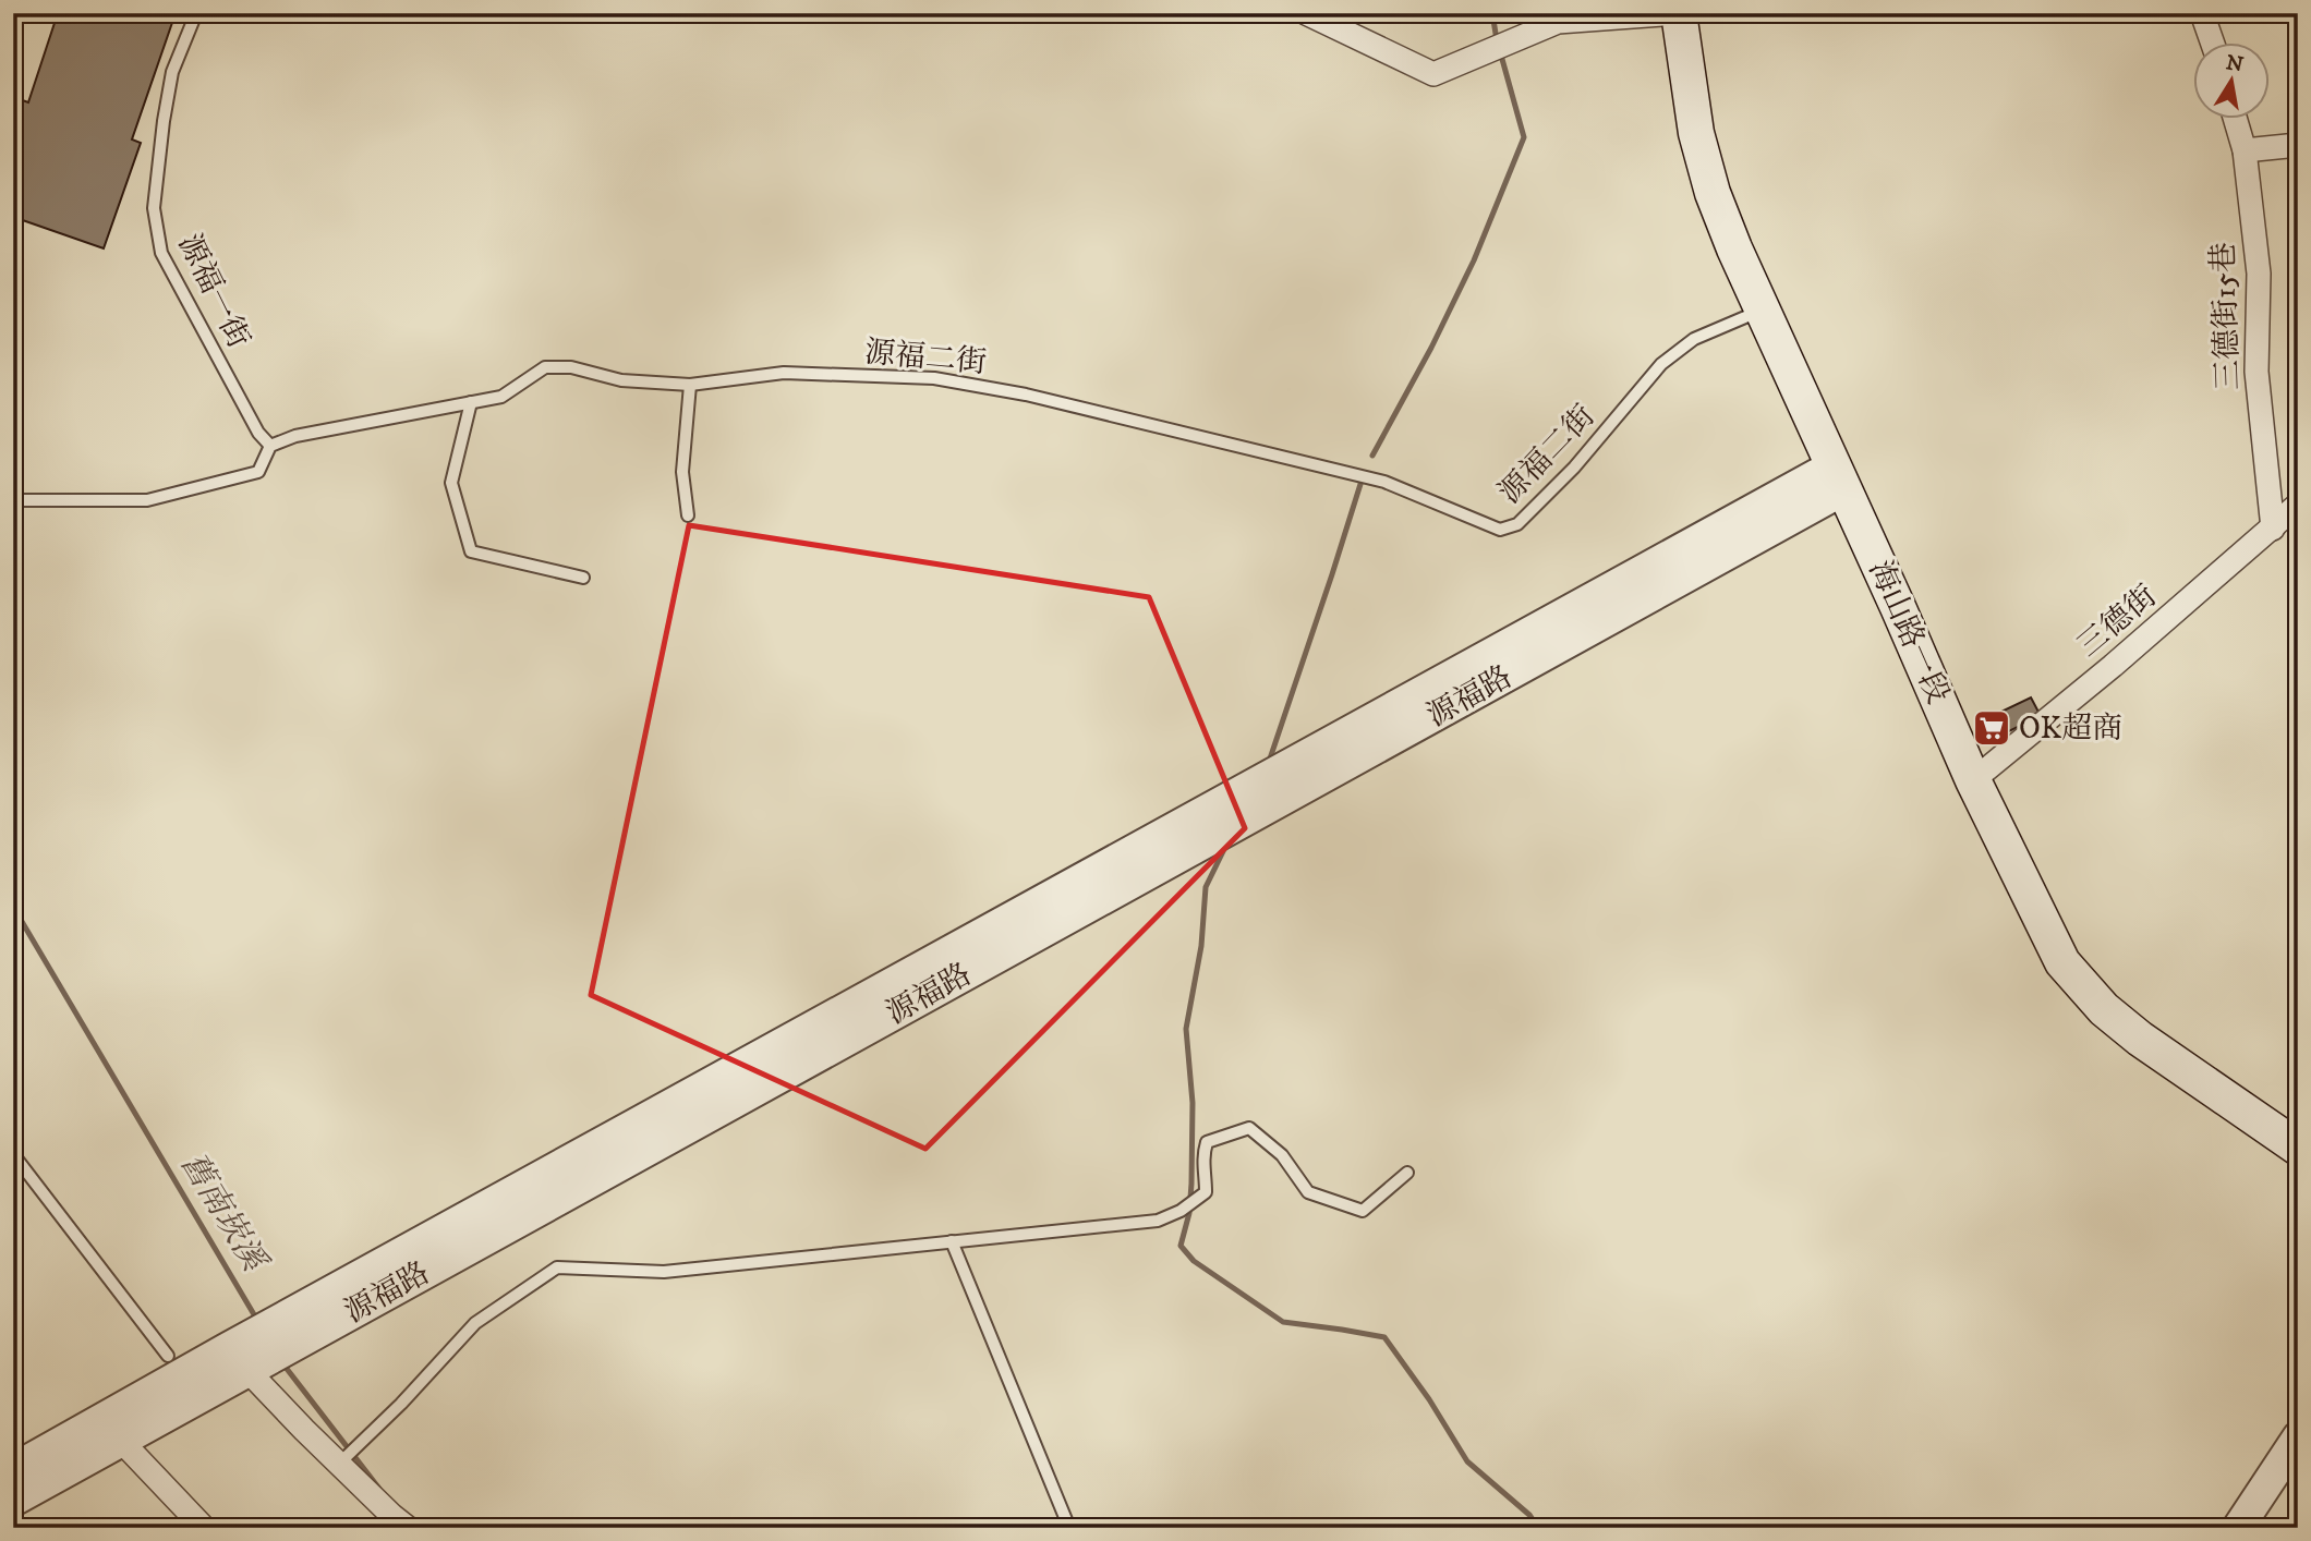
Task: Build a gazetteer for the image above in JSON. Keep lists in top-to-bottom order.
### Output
{
  "streets": {
    "main road": ["海山路一段"],
    "street": ["三德街15巷", "三德街", "源福路"],
    "lane": ["源福一街", "源福二街"]
  },
  "crossings": [
    ["源福一街", "源福二街"],
    ["三德街15巷", "三德街"],
    ["源福二街", "海山路一段"],
    ["三德街", "海山路一段"],
    ["海山路一段", "源福路"]
  ],
  "water": ["舊南崁溪"],
  "places": {
    "supermarket": ["OK超商"]
  },
  "north": "top"
}
